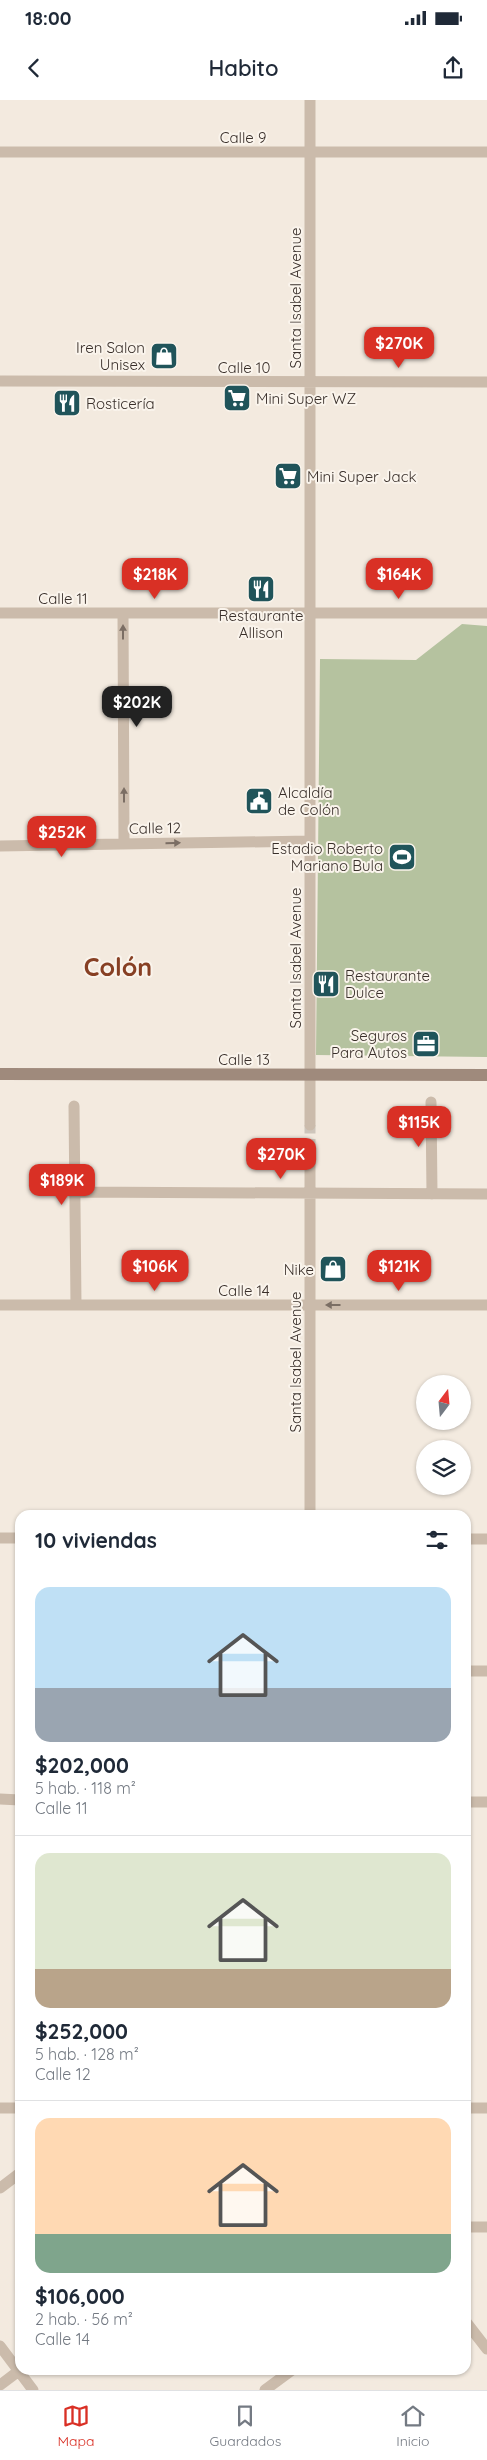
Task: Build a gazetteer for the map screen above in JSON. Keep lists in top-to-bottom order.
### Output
{
  "streets": {
    "main road": ["Calle 13"],
    "street": [
      "Calle 9",
      "Santa Isabel Avenue",
      "Calle 10",
      "Calle 11",
      "Calle 12",
      "Calle 14"
    ]
  },
  "crossings": [
    ["Calle 9", "Santa Isabel Avenue"],
    ["Santa Isabel Avenue", "Calle 10"],
    ["Santa Isabel Avenue", "Calle 11"],
    ["Santa Isabel Avenue", "Calle 12"],
    ["Santa Isabel Avenue", "Calle 13"],
    ["Santa Isabel Avenue", "Calle 14"]
  ],
  "one_way": ["Calle 12", "Calle 14"],
  "districts": ["Colón"],
  "places": {
    "shop": ["Iren Salon Unisex", "Nike"],
    "supermarket": ["Mini Super WZ", "Mini Super Jack"],
    "restaurant": ["Rosticería", "Restaurante Allison", "Restaurante Dulce"],
    "public building": ["Alcaldía de Colón"],
    "sports": ["Estadio Roberto Mariano Bula"],
    "office": ["Seguros Para Autos"]
  },
  "north": "top",
  "page": {
    "status": "18:00",
    "header": "Habito",
    "price": [
      "$270K",
      "$218K",
      "$164K",
      "$202K",
      "$252K",
      "$115K",
      "$270K",
      "$189K",
      "$106K",
      "$121K"
    ],
    "heading": "10 viviendas",
    "list": [
      {
        "name": "$202,000",
        "note": "5 hab. · 118 m² · Calle 11"
      },
      {
        "name": "$252,000",
        "note": "5 hab. · 128 m² · Calle 12"
      },
      {
        "name": "$106,000",
        "note": "2 hab. · 56 m² · Calle 14"
      }
    ],
    "tabs": ["Mapa", "Guardados", "Inicio"]
  }
}
